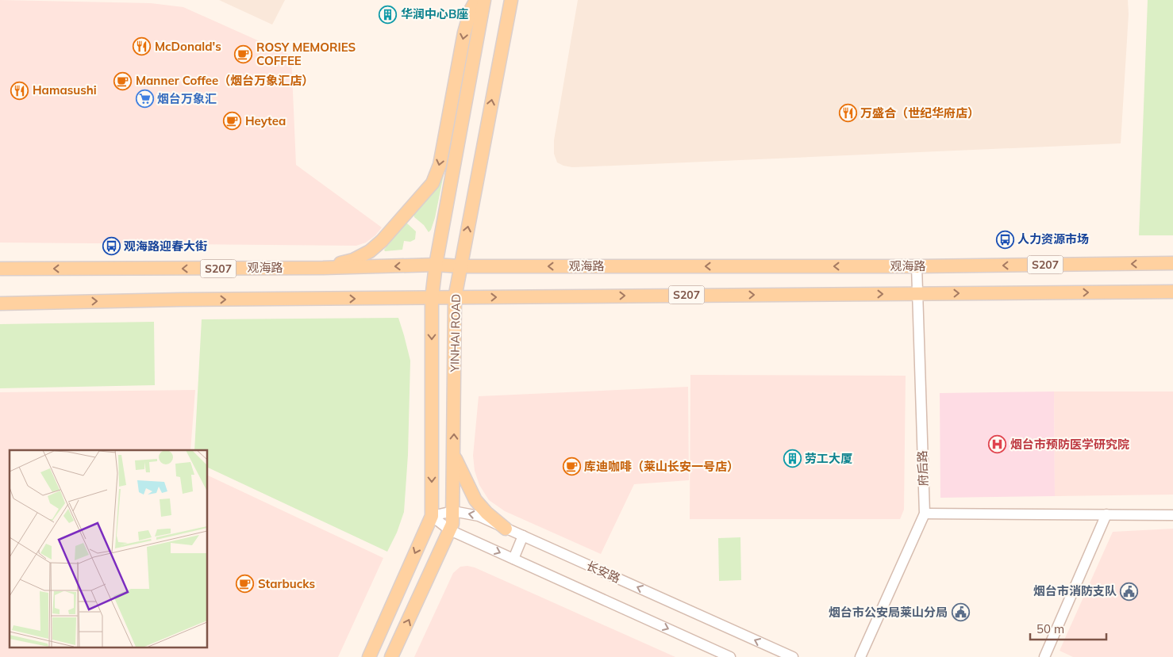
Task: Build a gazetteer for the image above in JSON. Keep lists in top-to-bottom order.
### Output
{
  "streets": {
    "main road": ["S207", "观海路", "YINHAI ROAD"],
    "street": ["府后路", "长安路"]
  },
  "crossings": [
    ["S207", "YINHAI ROAD"],
    ["S207", "府后路"],
    ["观海路", "YINHAI ROAD"],
    ["观海路", "府后路"],
    ["YINHAI ROAD", "长安路"]
  ],
  "places": {
    "building": ["华润中心B座", "劳工大厦"],
    "restaurant": ["McDonald's", "Hamasushi", "万盛合（世纪华府店）"],
    "cafe": [
      "ROSY MEMORIES COFFEE",
      "Manner Coffee（烟台万象汇店）",
      "Heytea",
      "库迪咖啡（莱山长安一号店）",
      "Starbucks"
    ],
    "supermarket": ["烟台万象汇"],
    "bus stop": ["人力资源市场", "观海路迎春大街"],
    "hospital": ["烟台市预防医学研究院"],
    "public building": ["烟台市消防支队", "烟台市公安局莱山分局"]
  },
  "scale_bar": "50 m"
}
